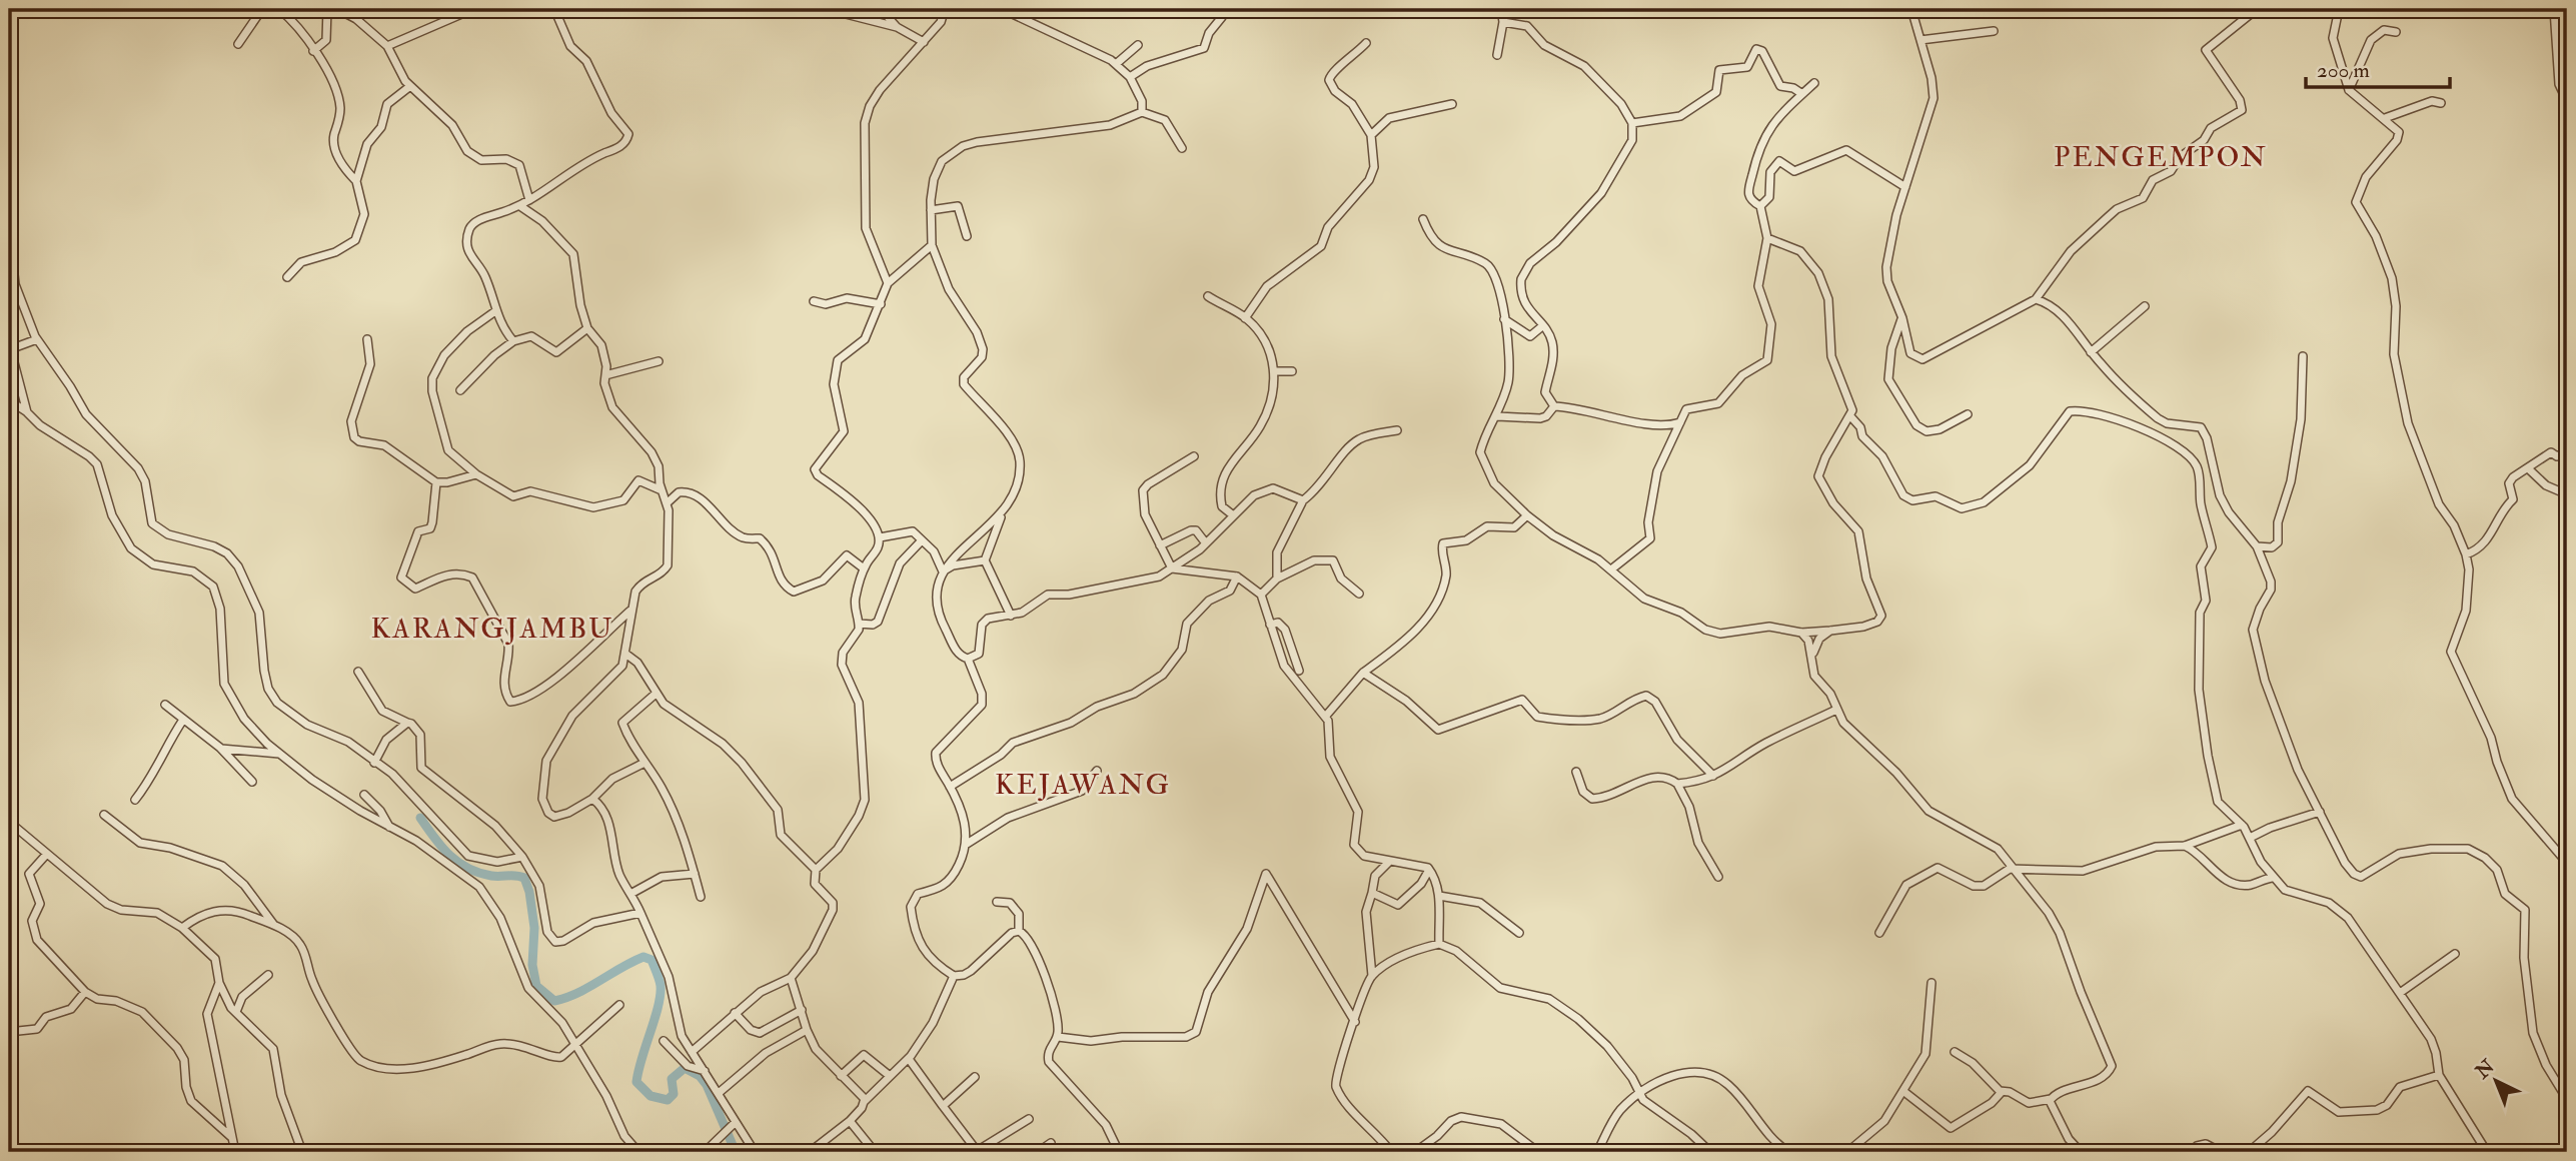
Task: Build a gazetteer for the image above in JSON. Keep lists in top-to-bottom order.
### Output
{
  "districts": ["PENGEMPON", "KARANGJAMBU", "KEJAWANG"],
  "scale_bar": "200 m",
  "north": "top left"
}
